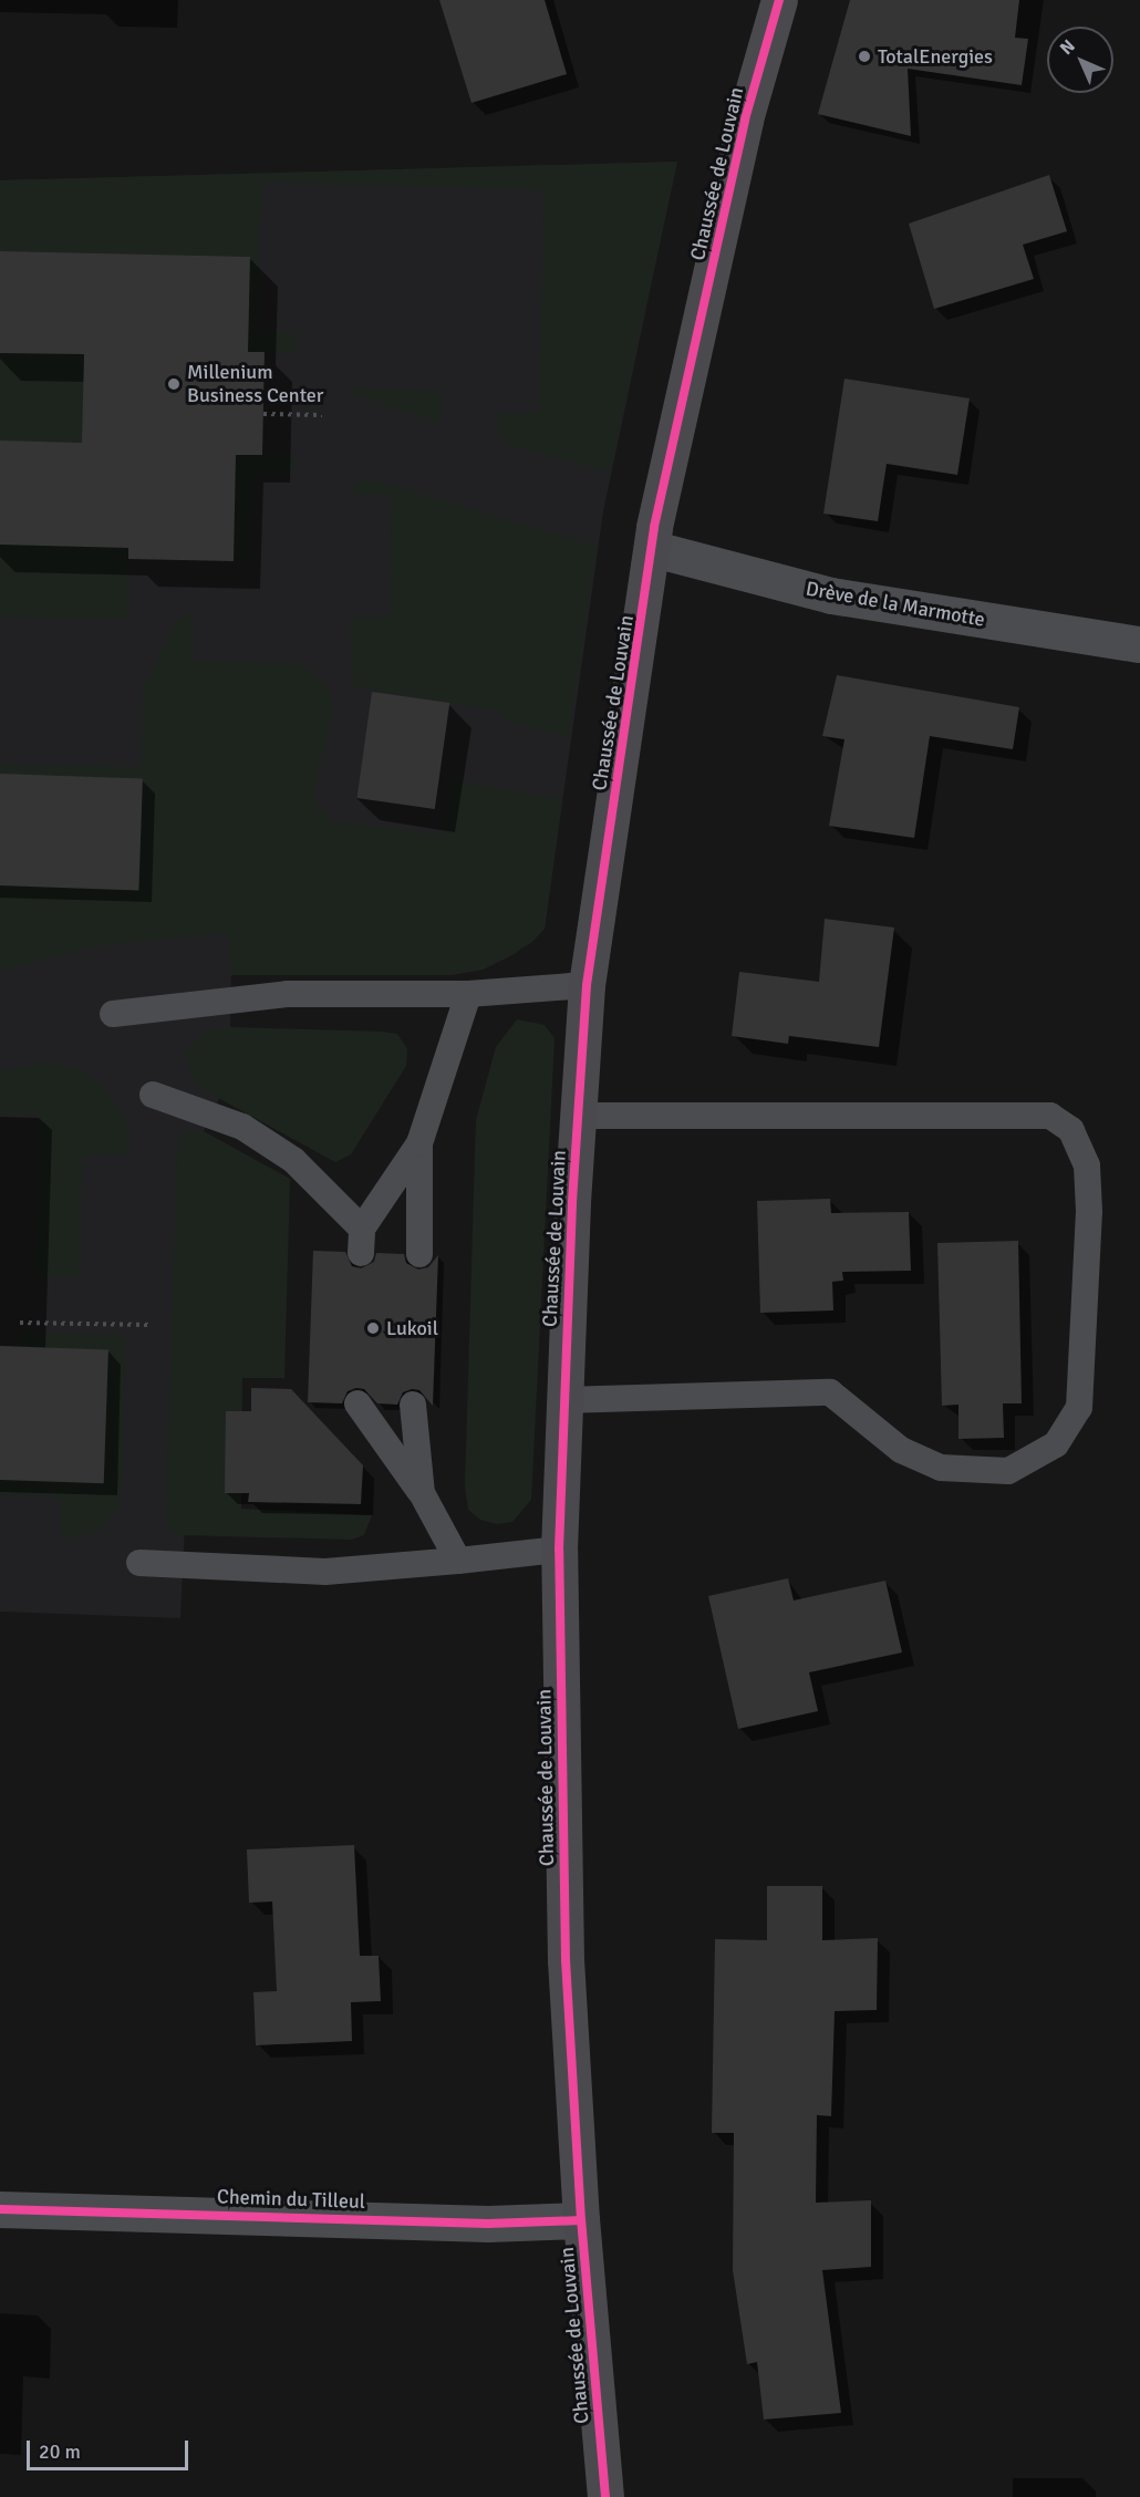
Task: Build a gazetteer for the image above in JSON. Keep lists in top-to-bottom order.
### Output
{
  "streets": {
    "main road": ["Chaussée de Louvain"],
    "street": ["Drève de la Marmotte", "Chemin du Tilleul"]
  },
  "crossings": [
    ["Chaussée de Louvain", "Drève de la Marmotte"],
    ["Chaussée de Louvain", "Chemin du Tilleul"]
  ],
  "places": ["TotalEnergies", "Millenium Business Center", "Lukoil"],
  "scale_bar": "20 m",
  "north": "top left"
}
